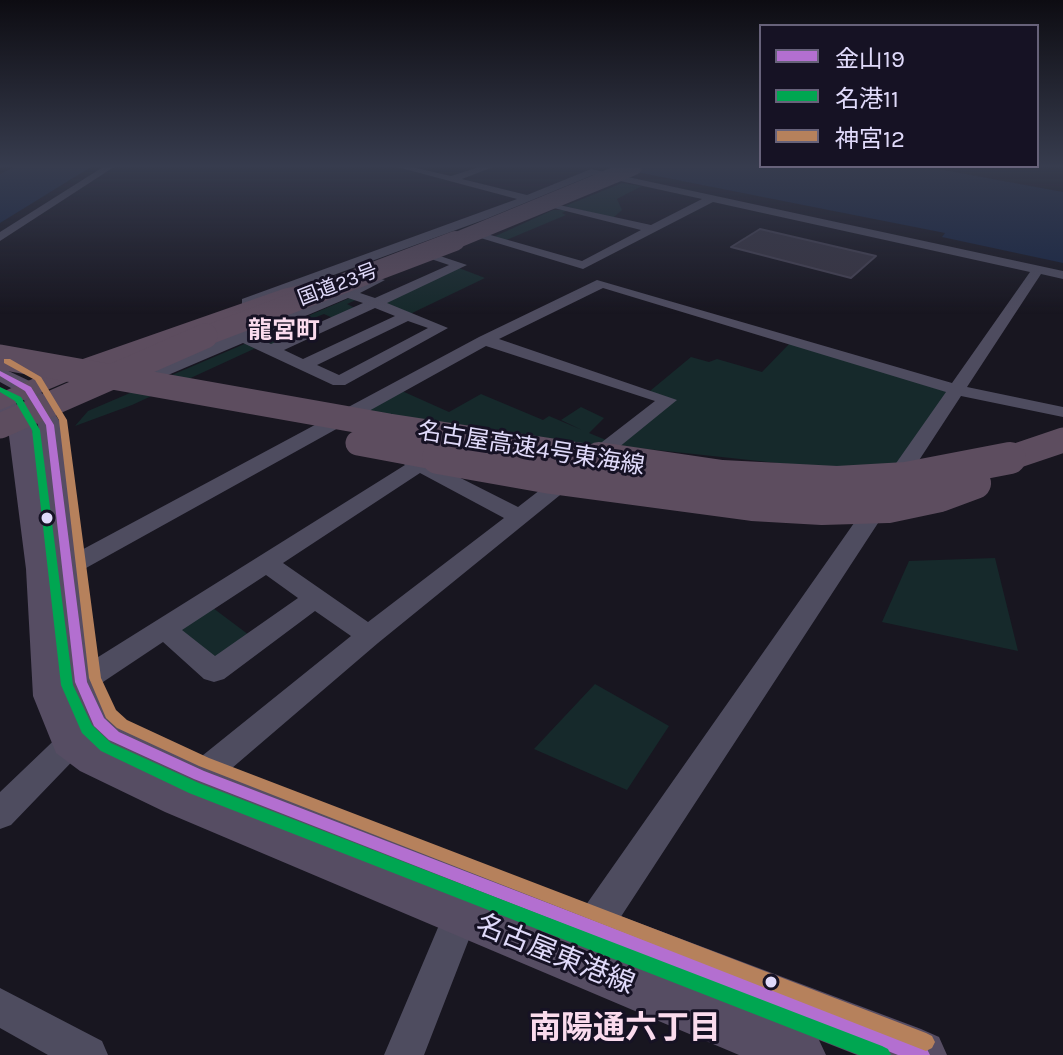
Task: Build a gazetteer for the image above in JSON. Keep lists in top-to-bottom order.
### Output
{
  "streets": {
    "highway": ["国道23号", "名古屋高速4号東海線"],
    "main road": ["名古屋東港線"]
  },
  "crossings": [
    ["国道23号", "名古屋高速4号東海線"]
  ],
  "districts": ["龍宮町", "南陽通六丁目"],
  "lines": ["transit line 神宮12", "transit line 金山19", "transit line 名港11"],
  "legend": ["金山19", "名港11", "神宮12"]
}
